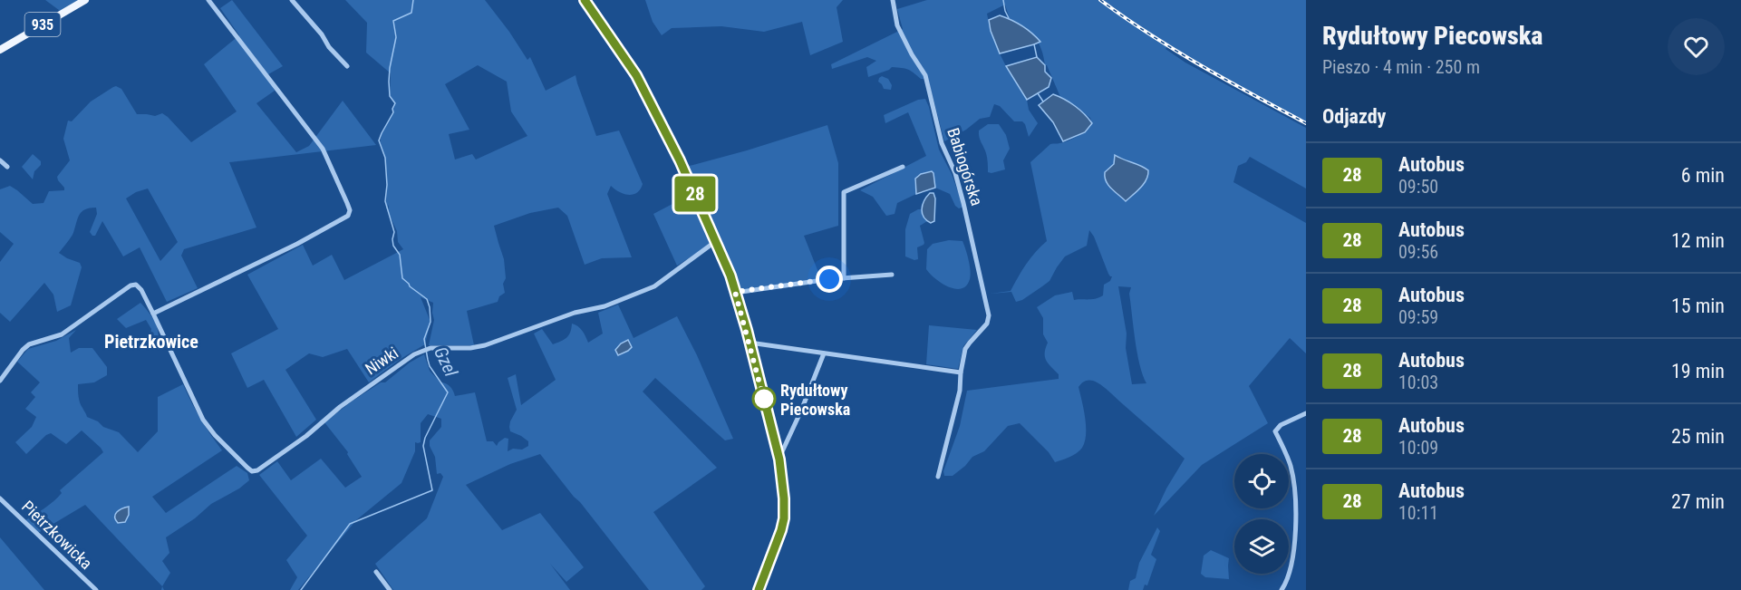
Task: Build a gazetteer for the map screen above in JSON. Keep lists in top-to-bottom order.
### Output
{
  "streets": {
    "main road": ["935"],
    "street": ["Babiogórska", "Niwki", "Pietrzkowicka"]
  },
  "districts": ["Pietrzkowice"],
  "water": ["Gzel"],
  "places": ["Rydułtowy Piecowska"],
  "lines": ["bus line 28"],
  "page": {
    "on_map": "28",
    "heading": [
      ["Rydułtowy Piecowska", "Pieszo · 4 min · 250 m"],
      "Odjazdy"
    ],
    "list": [
      {
        "mark": "28",
        "name": "Autobus",
        "note": "09:50",
        "value": "6 min"
      },
      {
        "mark": "28",
        "name": "Autobus",
        "note": "09:56",
        "value": "12 min"
      },
      {
        "mark": "28",
        "name": "Autobus",
        "note": "09:59",
        "value": "15 min"
      },
      {
        "mark": "28",
        "name": "Autobus",
        "note": "10:03",
        "value": "19 min"
      },
      {
        "mark": "28",
        "name": "Autobus",
        "note": "10:09",
        "value": "25 min"
      },
      {
        "mark": "28",
        "name": "Autobus",
        "note": "10:11",
        "value": "27 min"
      }
    ]
  }
}
